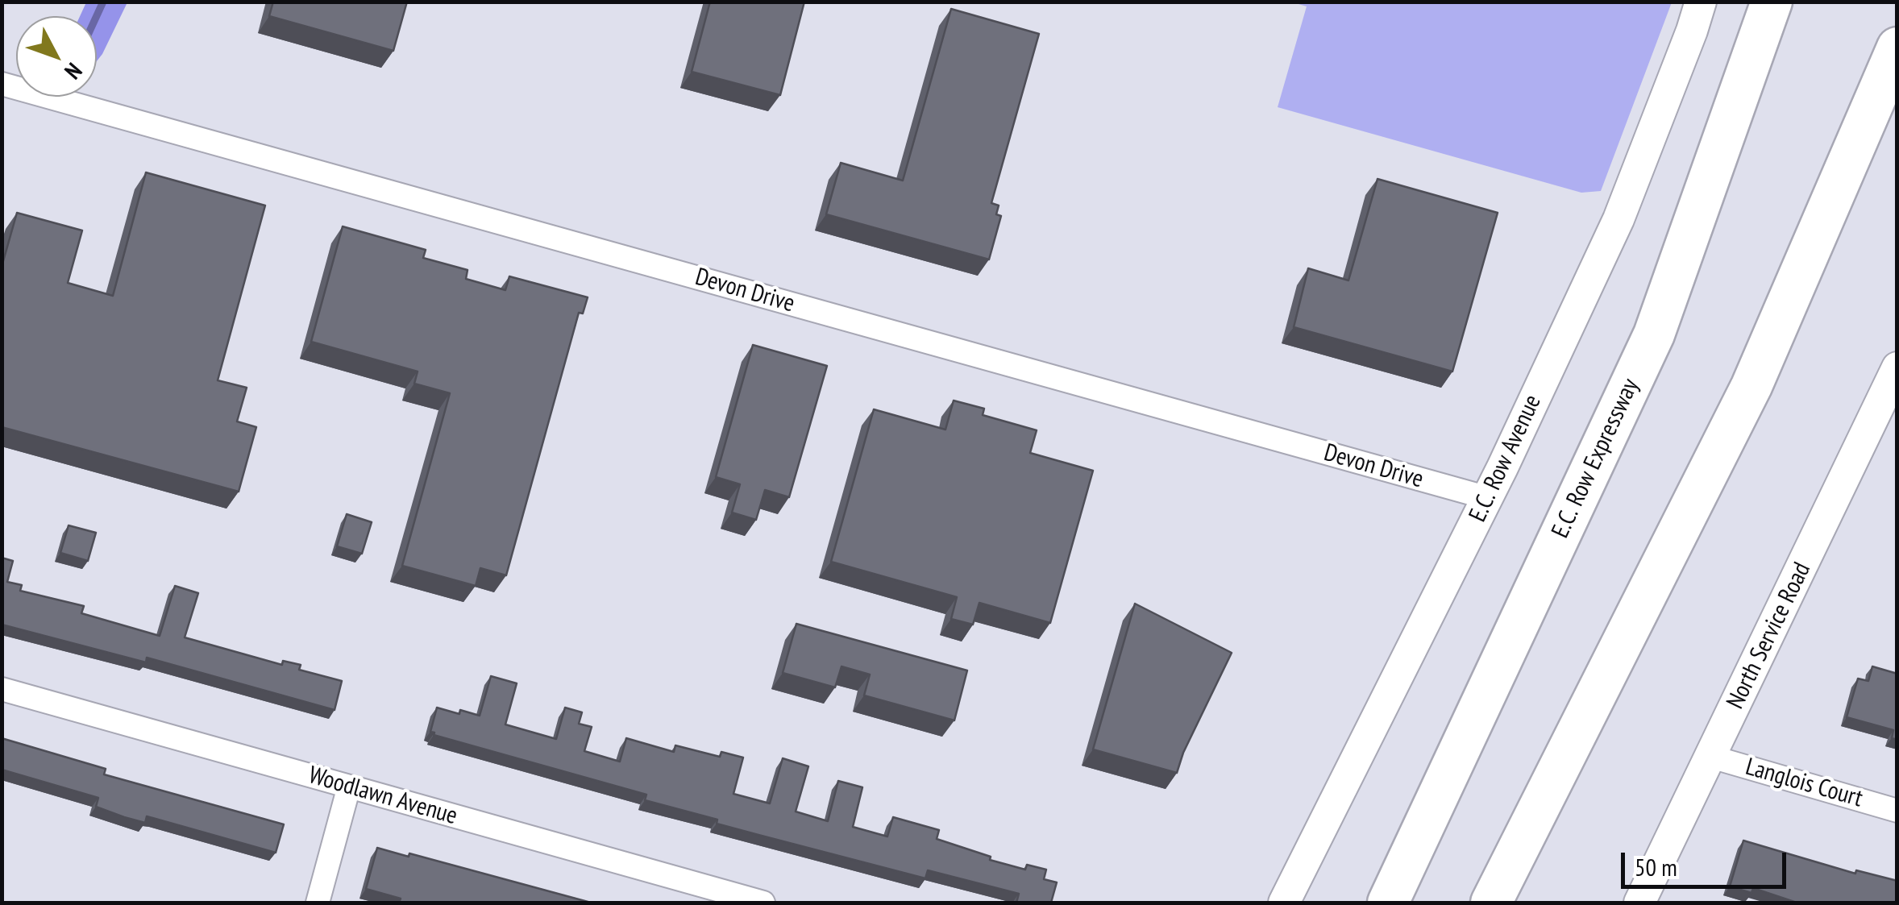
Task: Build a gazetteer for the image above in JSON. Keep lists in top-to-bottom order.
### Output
{
  "streets": {
    "highway": ["E.C. Row Expressway"],
    "street": [
      "Devon Drive",
      "E.C. Row Avenue",
      "North Service Road",
      "Langlois Court",
      "Woodlawn Avenue"
    ]
  },
  "crossings": [
    ["Devon Drive", "E.C. Row Avenue"],
    ["North Service Road", "Langlois Court"]
  ],
  "scale_bar": "50 m",
  "north": "bottom right"
}
